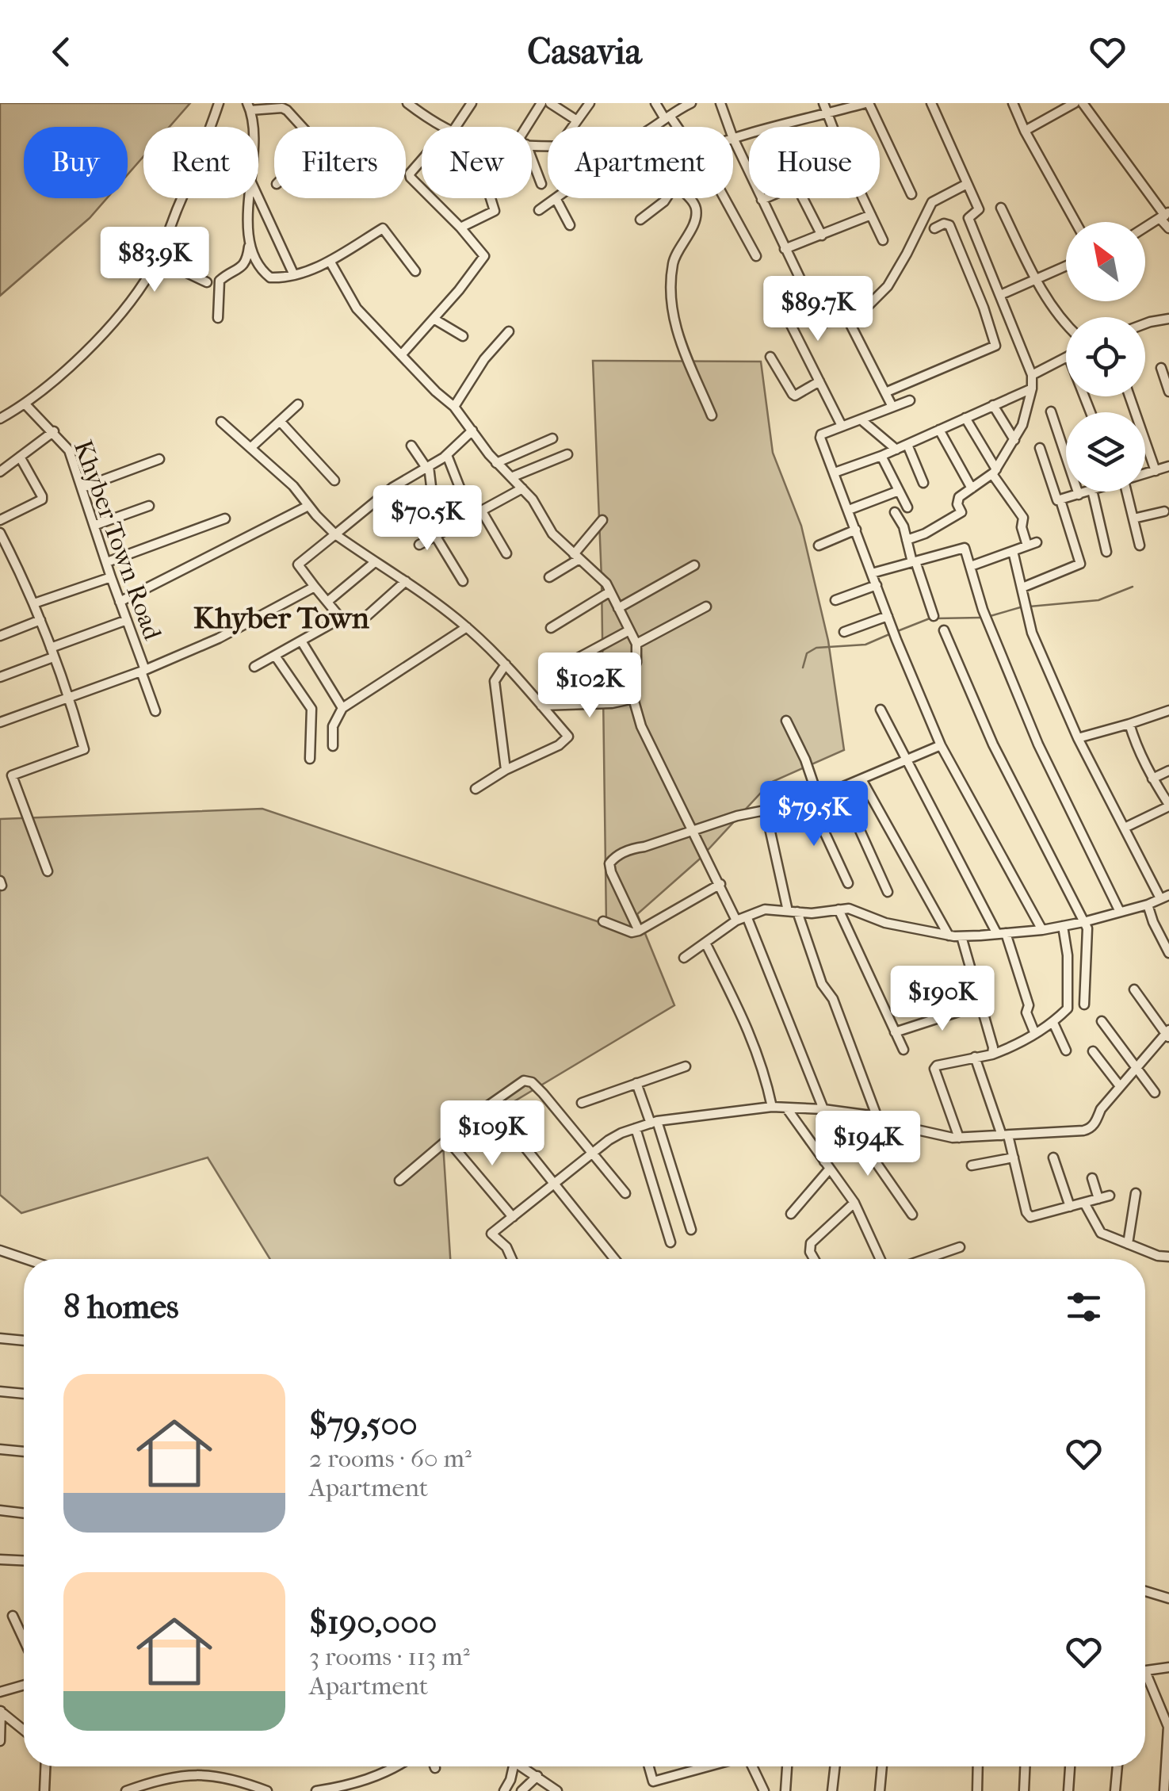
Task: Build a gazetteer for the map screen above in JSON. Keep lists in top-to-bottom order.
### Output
{
  "streets": {
    "street": ["Khyber Town Road"]
  },
  "districts": ["Khyber Town"],
  "north": "top left",
  "page": {
    "header": "Casavia",
    "chip": [
      "Buy",
      "Rent",
      "Filters",
      "New",
      "Apartment",
      "House"
    ],
    "price": [
      "$83.9K",
      "$89.7K",
      "$70.5K",
      "$102K",
      "$79.5K",
      "$190K",
      "$109K",
      "$194K"
    ],
    "heading": "8 homes",
    "list": [
      {
        "name": "$79,500",
        "note": "2 rooms · 60 m² · Apartment"
      },
      {
        "name": "$190,000",
        "note": "3 rooms · 113 m² · Apartment"
      }
    ]
  }
}
